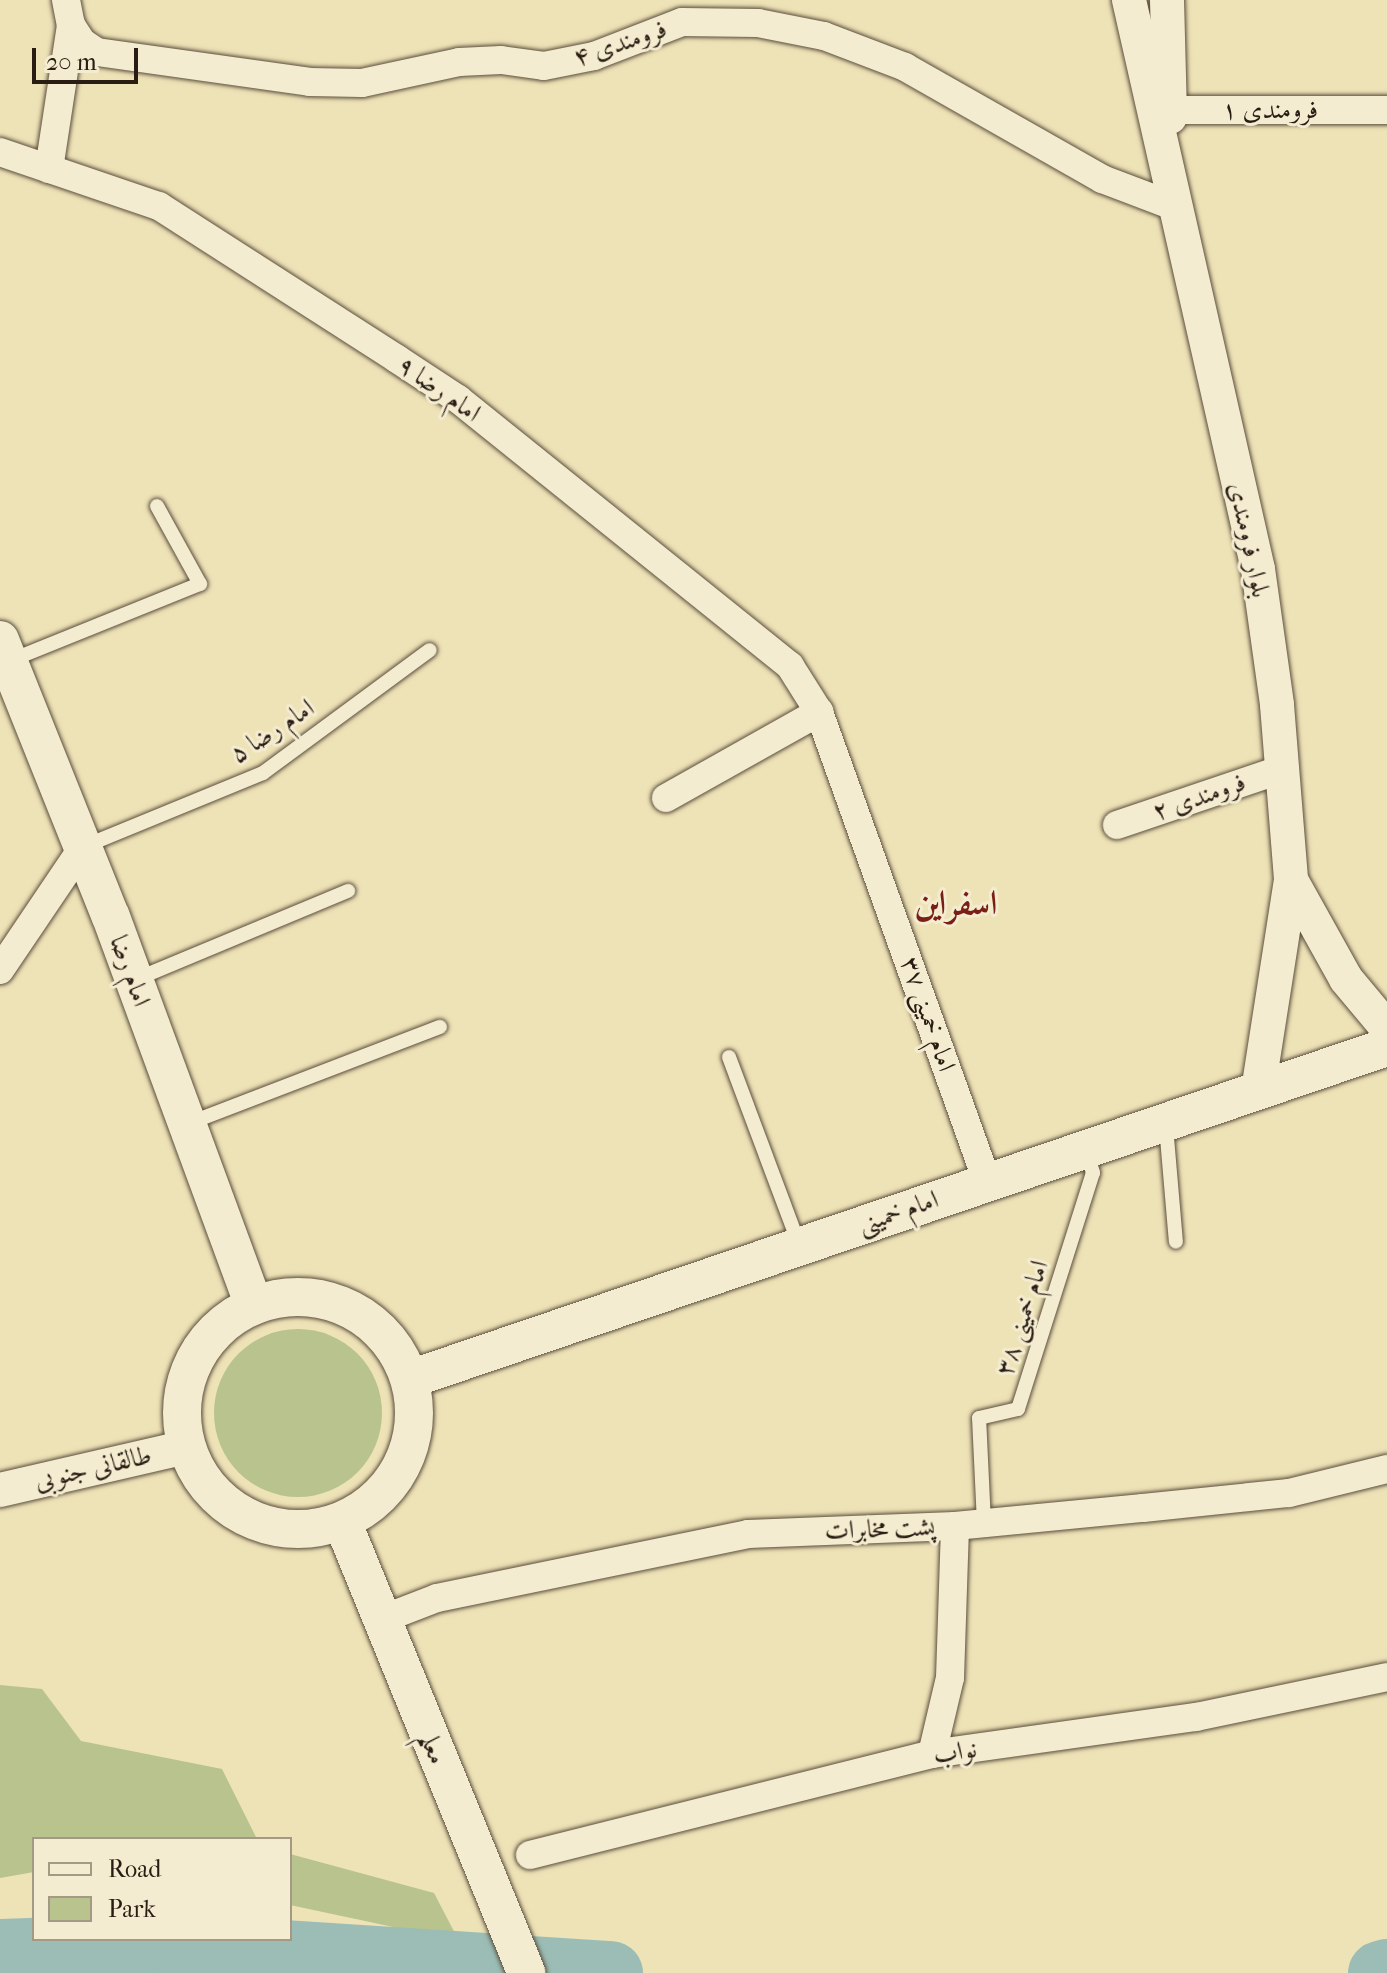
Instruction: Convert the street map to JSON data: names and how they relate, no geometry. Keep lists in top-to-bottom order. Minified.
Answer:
{"streets":{"main road":["امام رضا","امام خمینی","معلم"],"street":["فرومندی ۴","فرومندی ۱","امام رضا ۹","بلوار فرومندی","فرومندی ۲","امام خمینی ۳۷","طالقانی جنوبی","پشت مخابرات","نواب"],"lane":["امام رضا ۵","امام خمینی ۳۸"]},"crossings":[["فرومندی ۴","بلوار فرومندی"],["فرومندی ۱","بلوار فرومندی"],["امام رضا ۹","امام خمینی ۳۷"],["بلوار فرومندی","فرومندی ۲"],["امام رضا ۵","امام رضا"],["امام رضا","امام خمینی"],["امام رضا","طالقانی جنوبی"],["امام رضا","معلم"],["امام خمینی ۳۷","امام خمینی"],["امام خمینی","امام خمینی ۳۸"],["امام خمینی","طالقانی جنوبی"],["امام خمینی","معلم"],["امام خمینی ۳۸","پشت مخابرات"],["طالقانی جنوبی","معلم"],["پشت مخابرات","معلم"]],"districts":["اسفراین"],"legend":["Road","Park"],"scale_bar":"20 m"}
